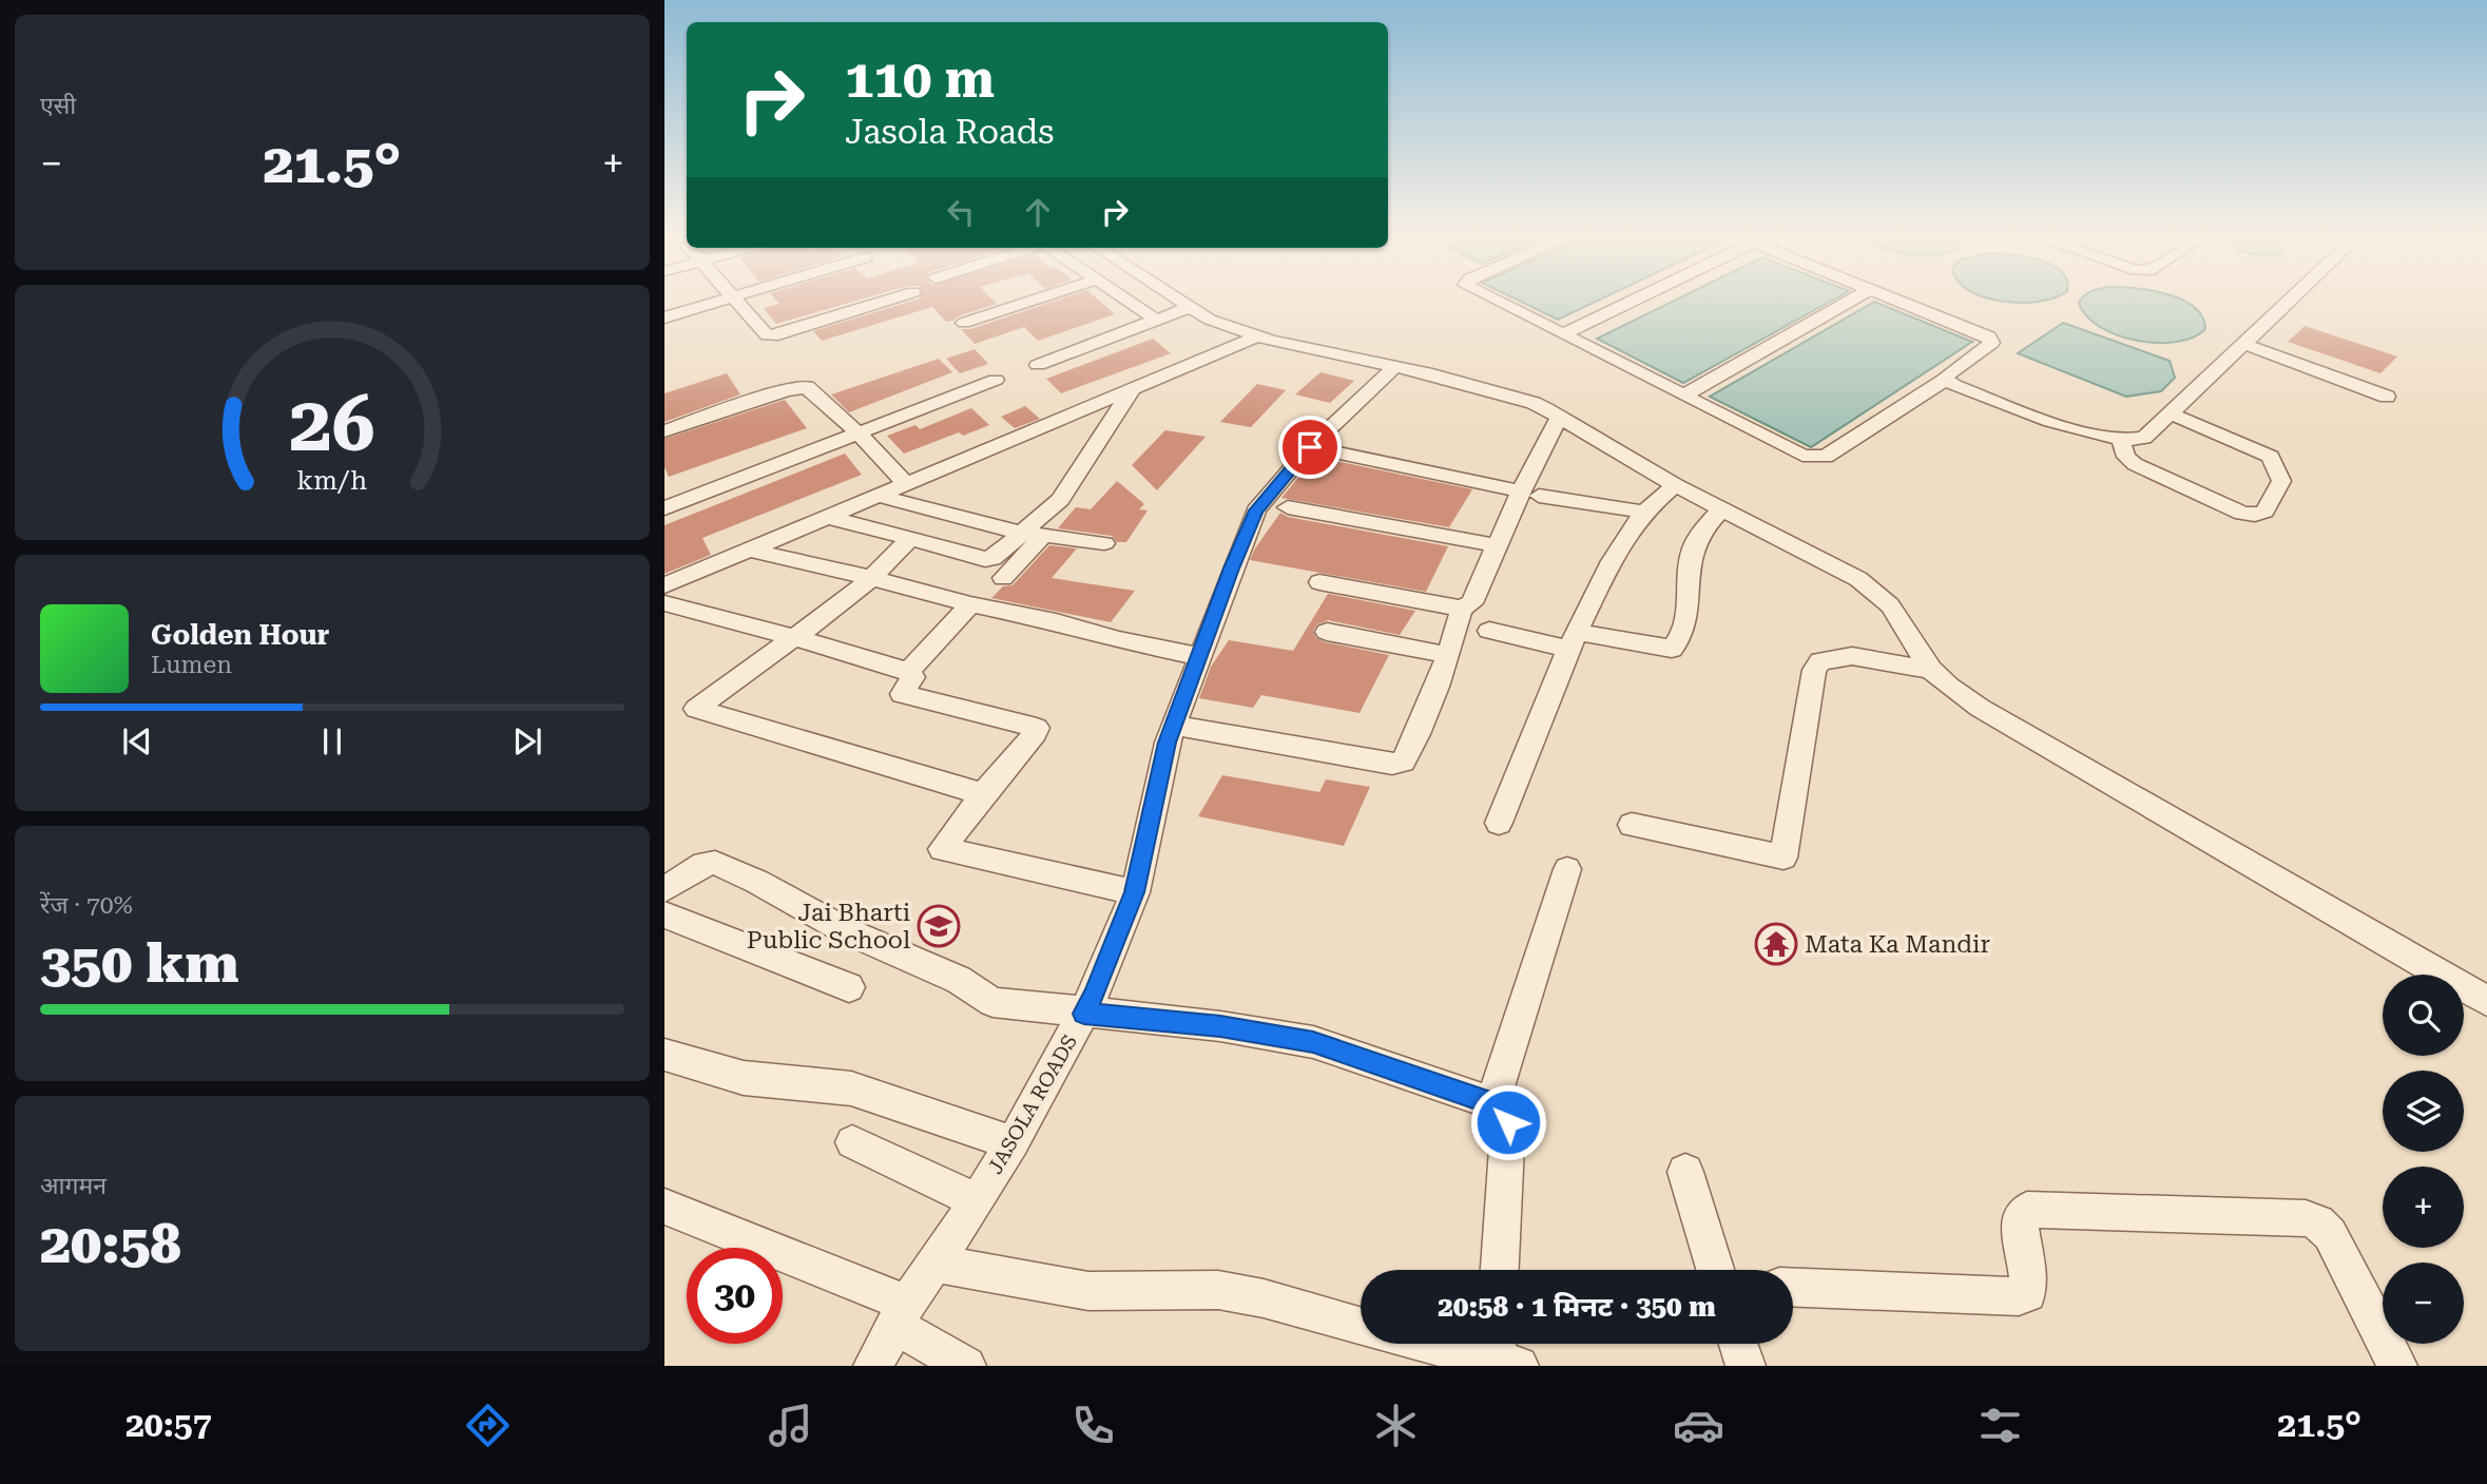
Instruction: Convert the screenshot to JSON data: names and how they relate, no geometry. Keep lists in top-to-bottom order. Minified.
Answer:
{"streets":{"street":["JASOLA ROADS"]},"places":{"school or university":["Jai Bharti Public School"],"temple":["Mata Ka Mandir"]},"page":{"tile":["एसी",["रेंज · 70%","350 km"],["आगमन","20:58"]],"turn":["110 m","Jasola Roads"],"heat":["−","21.5°","+"],"song":["Golden Hour","Lumen"],"map_buttons":["+","−"],"limit":"30","trip":"20:58 · 1 मिनट · 350 m","tabs":["20:57","21.5°"],"gauge":["26","km/h"]}}
